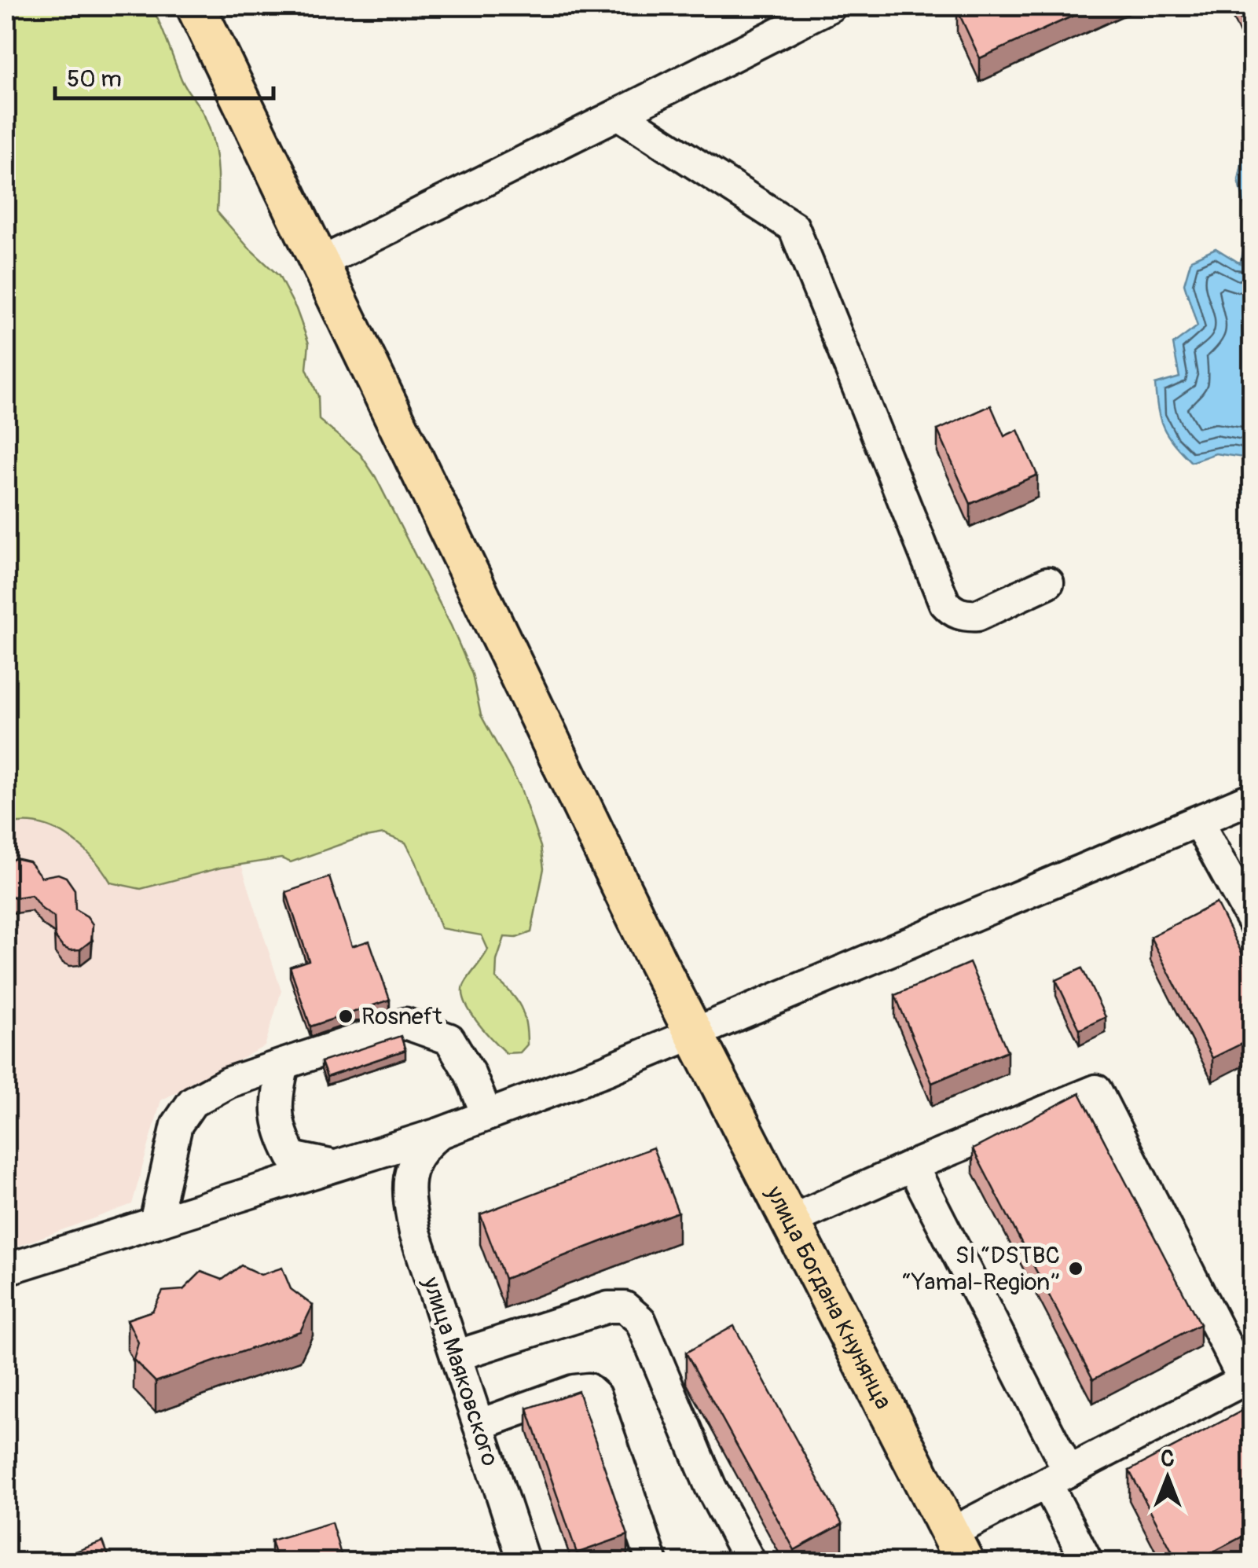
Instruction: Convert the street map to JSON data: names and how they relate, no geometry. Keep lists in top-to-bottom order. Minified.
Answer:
{"streets":{"main road":["улица Богдана Кнунянца"],"street":["улица Маяковского"]},"places":["Rosneft","SI “DSTBC “Yamal-Region”"],"scale_bar":"50 m","north":"top"}
